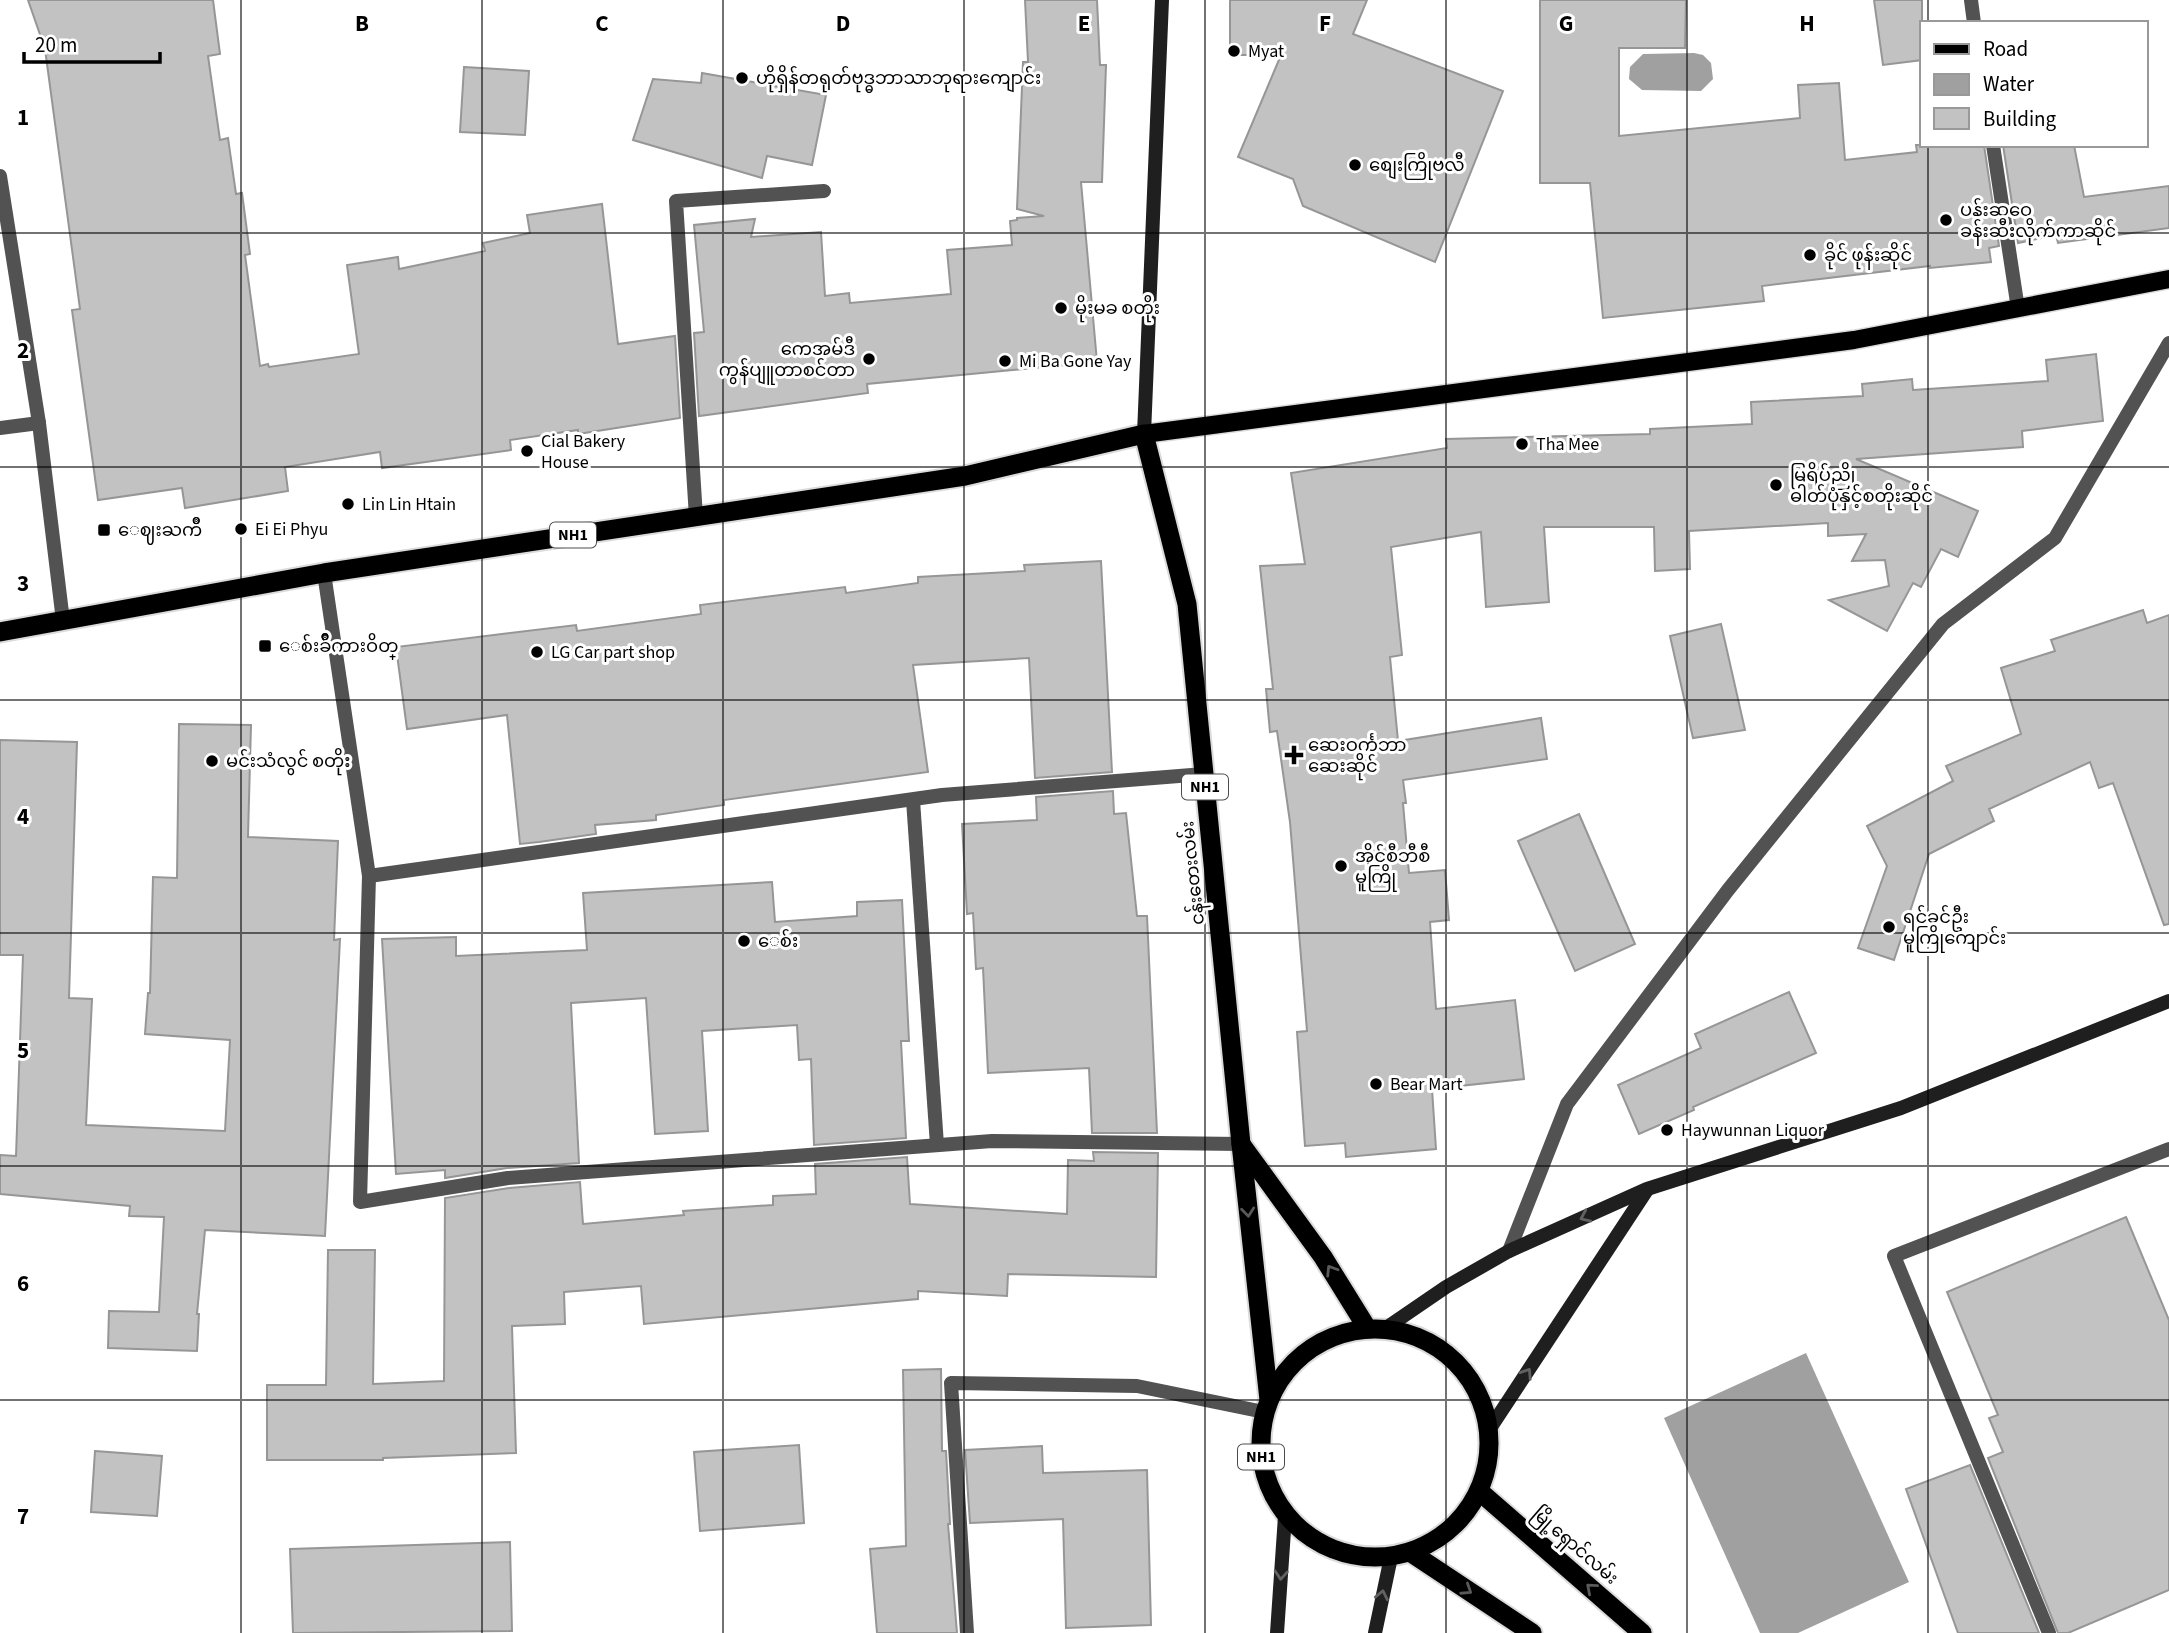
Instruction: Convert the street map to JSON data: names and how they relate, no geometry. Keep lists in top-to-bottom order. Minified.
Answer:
{"streets":{"highway":["NH1","ငန်းတေးလမ်း","မြို့ရှောင်လမ်း"]},"crossings":[["NH1","ငန်းတေးလမ်း"],["NH1","မြို့ရှောင်လမ်း"],["ငန်းတေးလမ်း","မြို့ရှောင်လမ်း"]],"places":{"other":["Myat","ဟိုရှိန်တရုတ်ဗုဒ္ဓဘာသာဘုရားကျောင်း","စျေးကြိုဗလီ","ပန်းဆုဝေ ခန်းဆီးလိုက်ကာဆိုင်","ခိုင် ဖုန်းဆိုင်","မိုးမခ စတိုး","ကေအမ်ဒီ ကွန်ပျူတာစင်တာ","Mi Ba Gone Yay","Tha Mee","Cial Bakery House","မြရိပ်ညို ဓါတ်ပုံနှင့်စတိုးဆိုင်","Lin Lin Htain","Ei Ei Phyu","LG Car part shop","မင်းသံလွင် စတိုး","အိုင်စီဘီစီ မူကြို","ရင်ခွင်ဦး မူကြိုကျောင်း","ေစ်း","Bear Mart","Haywunnan Liquor"],"transit":["ေဈးႀကိဳ","ေစ်းခ်ဳိကားဝိတ္"],"health":["ဆေးဝင်္ကဘာ ဆေးဆိုင်"]},"legend":["Road","Water","Building"],"scale_bar":"20 m","grid":{"columns":["B","C","D","E","F","G","H"],"rows":["1","2","3","4","5","6","7"]}}
